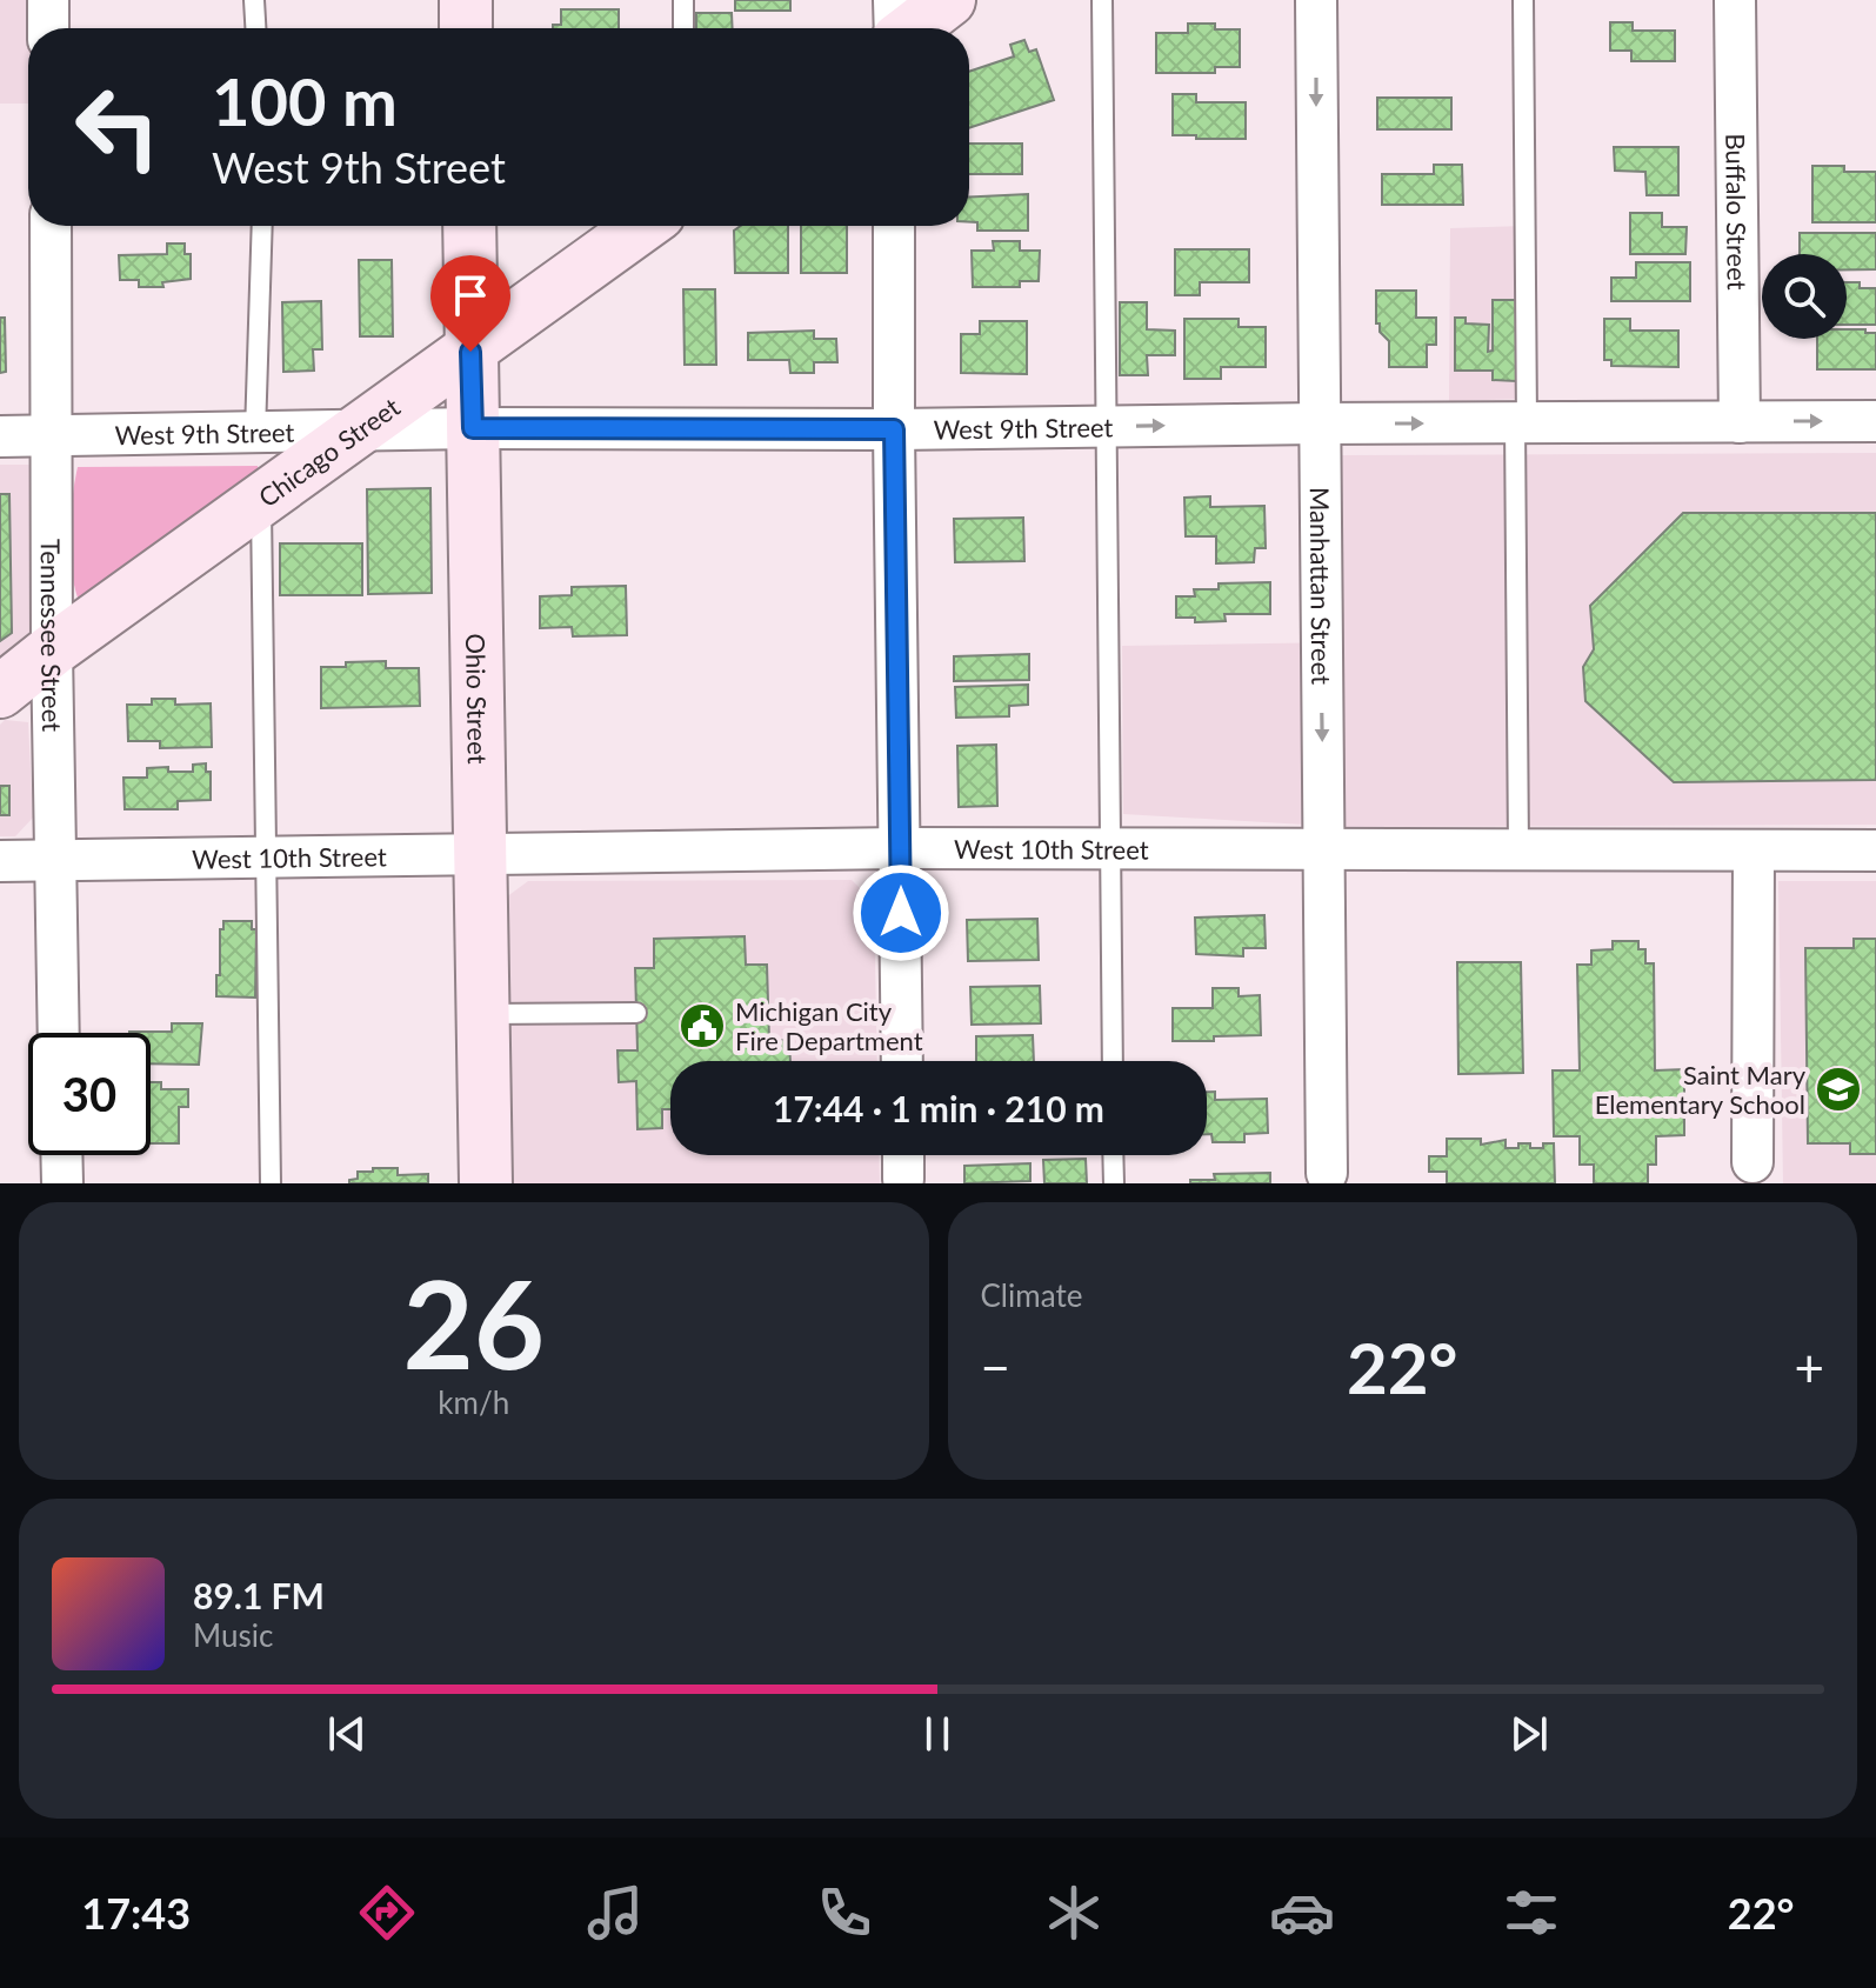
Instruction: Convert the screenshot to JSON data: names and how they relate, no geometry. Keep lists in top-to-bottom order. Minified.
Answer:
{"streets":{"street":["Buffalo Street","West 9th Street","Chicago Street","Manhattan Street","Tennessee Street","Ohio Street","West 10th Street"]},"crossings":[["Buffalo Street","West 9th Street"],["West 9th Street","Chicago Street"],["West 9th Street","Manhattan Street"],["West 9th Street","Tennessee Street"],["West 9th Street","Ohio Street"],["Chicago Street","Tennessee Street"],["Chicago Street","Ohio Street"],["Manhattan Street","West 10th Street"],["Tennessee Street","West 10th Street"],["Ohio Street","West 10th Street"]],"one_way":["Manhattan Street"],"places":{"public building":["Michigan City Fire Department"],"school or university":["Saint Mary Elementary School"]},"page":{"turn":["100 m","West 9th Street"],"limit":"30","trip":"17:44 · 1 min · 210 m","tile":[["26","km/h"],"Climate"],"heat":["−","22°","+"],"song":["89.1 FM","Music"],"tabs":["17:43","22°"]}}
